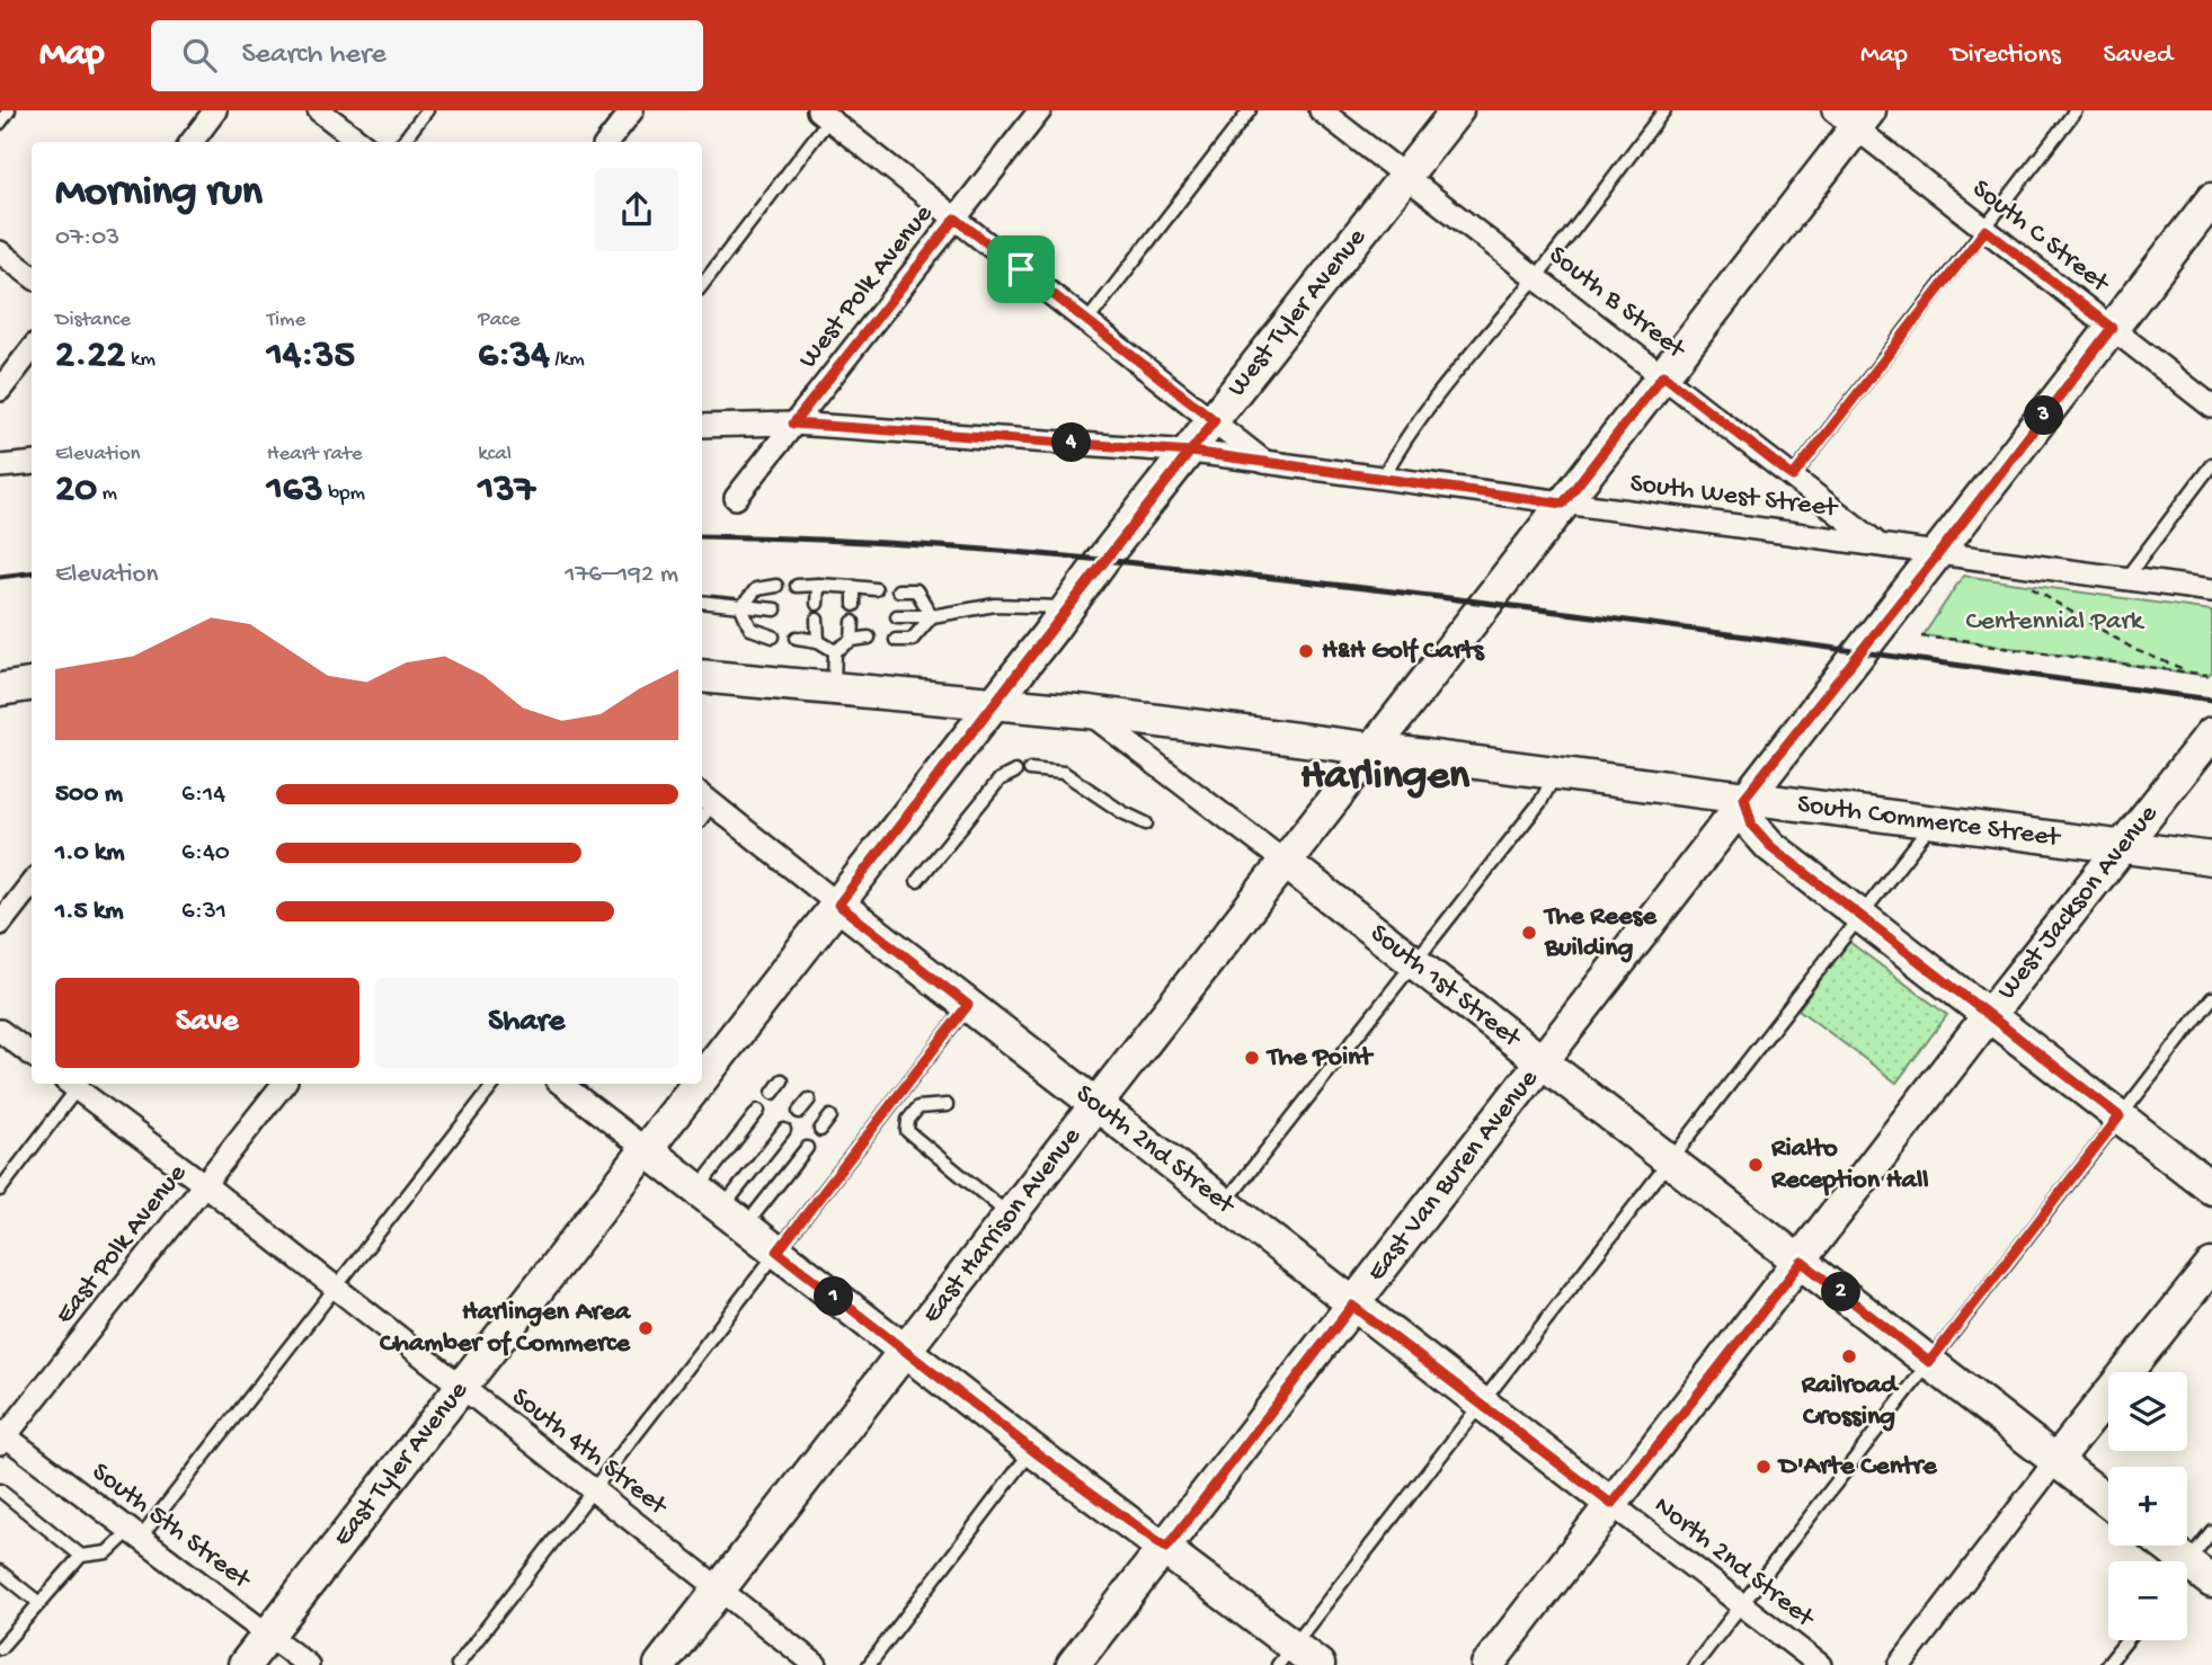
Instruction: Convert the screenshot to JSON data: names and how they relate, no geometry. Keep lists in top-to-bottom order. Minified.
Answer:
{"streets":{"street":["South C Street","West Polk Avenue","South B Street","West Tyler Avenue","South West Street","South Commerce Street","West Jackson Avenue","South 1st Street","South 2nd Street","East Van Buren Avenue","East Harrison Avenue","East Polk Avenue","South 4th Street","East Tyler Avenue","South 5th Street","North 2nd Street"]},"crossings":[["South C Street","East Van Buren Avenue"],["South C Street","East Harrison Avenue"],["South B Street","West Tyler Avenue"],["South B Street","South West Street"],["South B Street","East Harrison Avenue"],["West Tyler Avenue","South West Street"],["West Tyler Avenue","South Commerce Street"],["West Tyler Avenue","East Tyler Avenue"],["South West Street","East Van Buren Avenue"],["South West Street","East Harrison Avenue"],["South Commerce Street","West Jackson Avenue"],["South Commerce Street","South 1st Street"],["South Commerce Street","East Van Buren Avenue"],["South Commerce Street","East Harrison Avenue"],["South Commerce Street","East Tyler Avenue"],["West Jackson Avenue","South 1st Street"],["West Jackson Avenue","South 2nd Street"],["West Jackson Avenue","North 2nd Street"],["South 1st Street","East Van Buren Avenue"],["South 1st Street","East Harrison Avenue"],["South 2nd Street","East Van Buren Avenue"],["South 2nd Street","East Harrison Avenue"],["South 2nd Street","East Tyler Avenue"],["South 2nd Street","North 2nd Street"],["East Harrison Avenue","South 4th Street"],["East Polk Avenue","South 4th Street"],["East Polk Avenue","South 5th Street"],["South 4th Street","East Tyler Avenue"],["East Tyler Avenue","South 5th Street"]],"districts":["Harlingen"],"parks":["Centennial Park"],"places":["H&H Golf Carts","The Reese Building","The Point","Rialto Reception Hall","Harlingen Area Chamber of Commerce","Railroad Crossing","D'Arte Centre"],"page":{"header":"Map","search":"Search here","nav":["Map","Directions","Saved"],"heading":["Morning run","07:03"],"stats":[["Distance","2.22 km"],["Time","14:35"],["Pace","6:34 /km"],["Elevation","20 m"],["Heart rate","163 bpm"],["kcal","137"]],"pins":["3","4","2","1"],"chart":["Elevation","176–192 m"],"list":[{"name":"500 m","note":"6:14"},{"name":"1.0 km","note":"6:40"},{"name":"1.5 km","note":"6:31"}],"buttons":["Save","Share"],"map_buttons":["+","−"]}}
